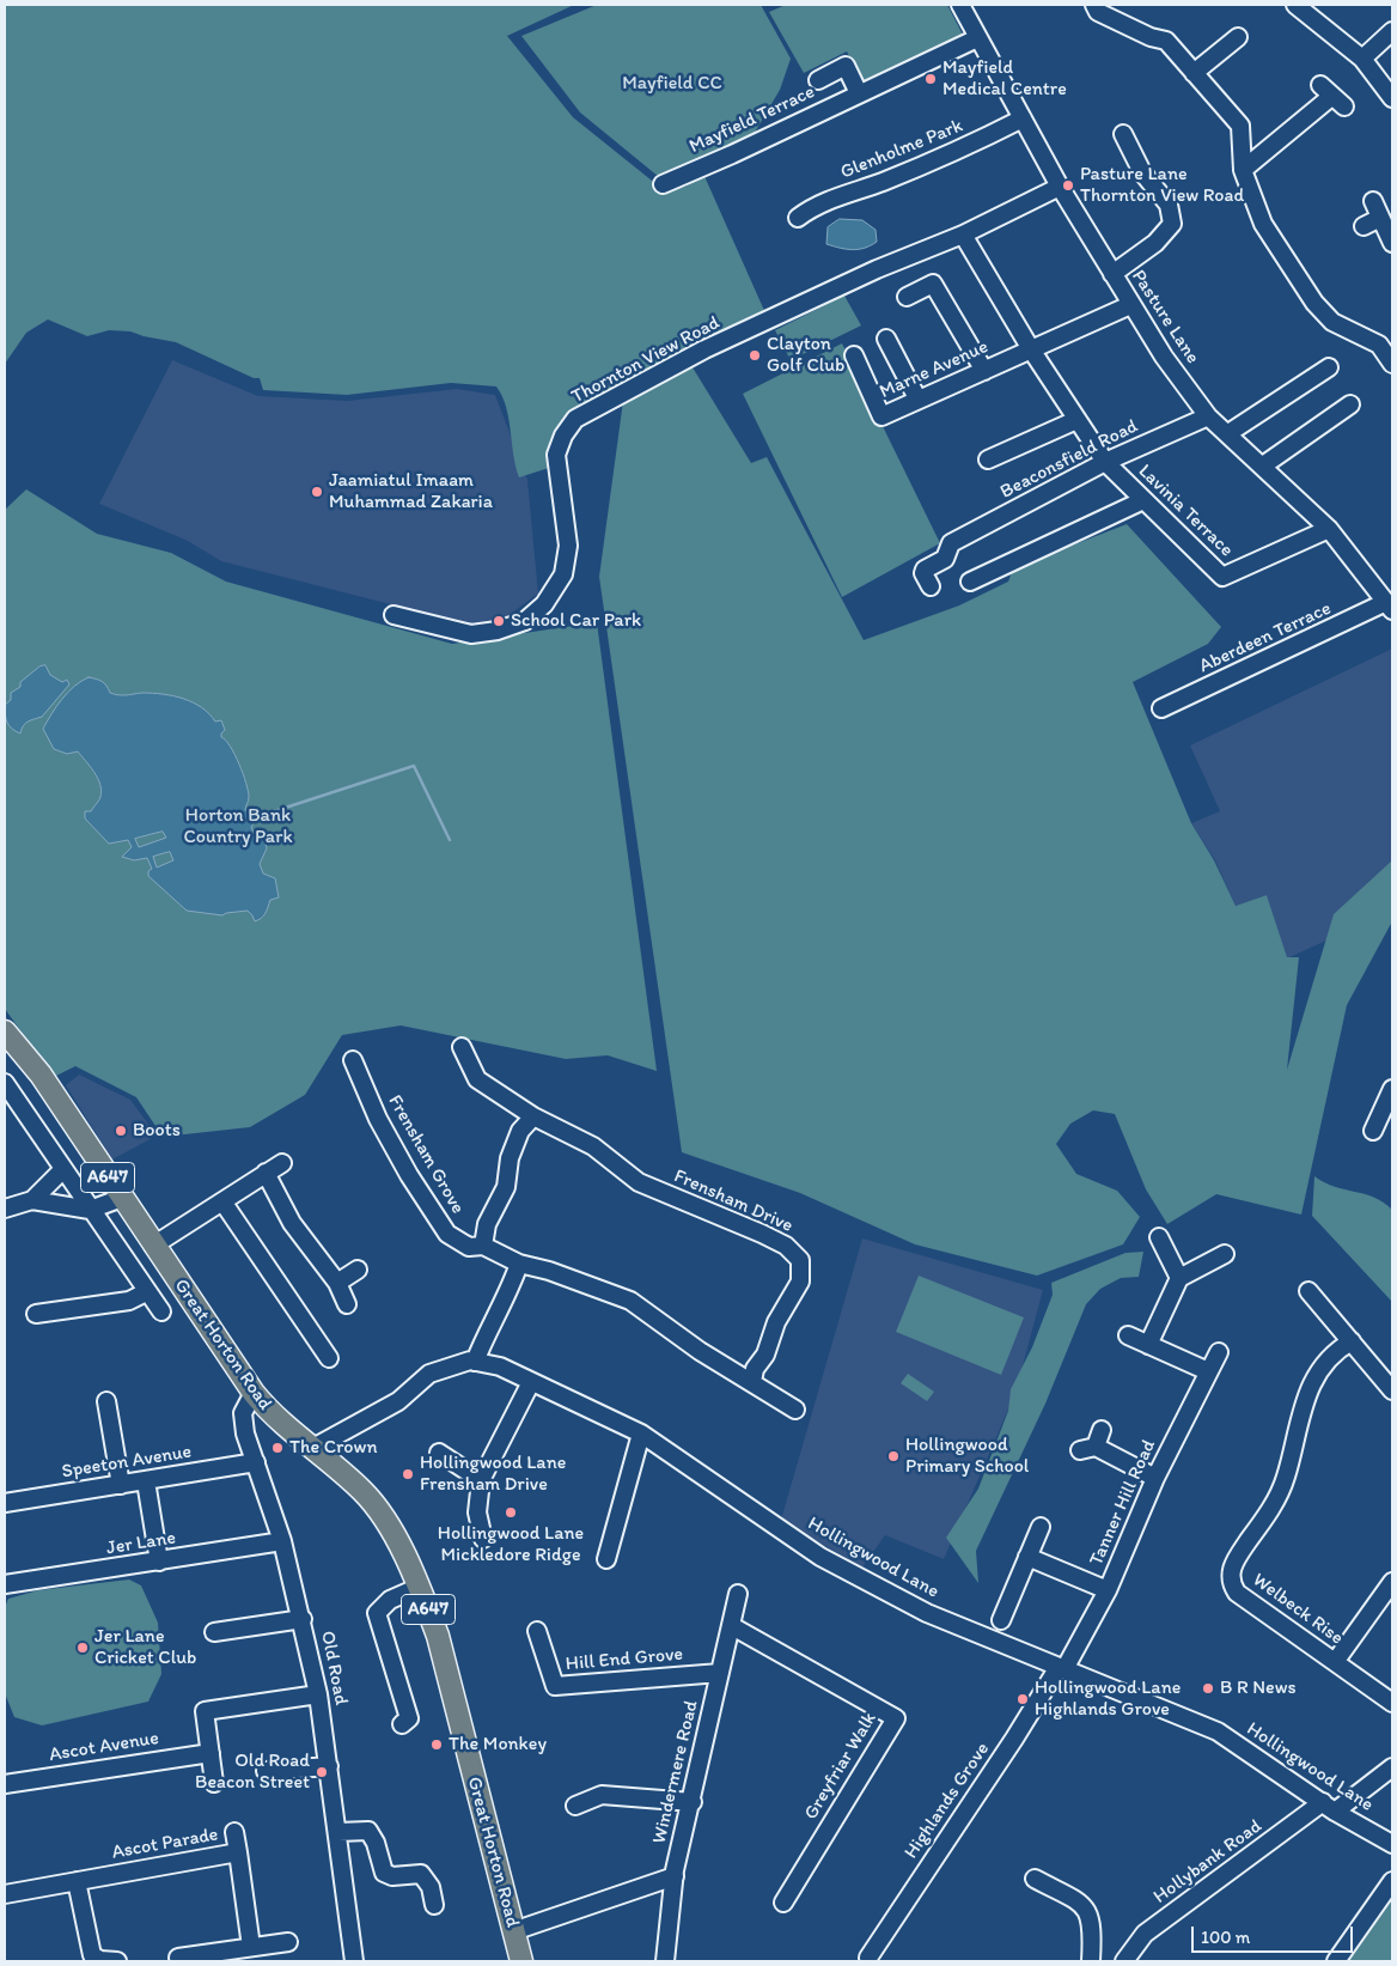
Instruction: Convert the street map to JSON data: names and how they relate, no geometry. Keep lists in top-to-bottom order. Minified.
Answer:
{"streets":{"main road":["A647","Great Horton Road"],"street":["Mayfield Terrace","Glenholme Park","Pasture Lane","Thornton View Road","Marne Avenue","Beaconsfield Road","Lavinia Terrace","Aberdeen Terrace","Frensham Grove","Frensham Drive","Speeton Avenue","Tanner Hill Road","Jer Lane","Hollingwood Lane","Welbeck Rise","Hill End Grove","Old Road","Ascot Avenue","Greyfriar Walk","Windermere Road","Highlands Grove","Ascot Parade","Hollybank Road"]},"crossings":[["Mayfield Terrace","Pasture Lane"],["Glenholme Park","Pasture Lane"],["Pasture Lane","Thornton View Road"],["Pasture Lane","Marne Avenue"],["Pasture Lane","Beaconsfield Road"],["Pasture Lane","Lavinia Terrace"],["Pasture Lane","Aberdeen Terrace"],["Thornton View Road","Lavinia Terrace"],["Marne Avenue","Lavinia Terrace"],["Beaconsfield Road","Lavinia Terrace"],["Frensham Grove","Frensham Drive"],["Great Horton Road","Hollingwood Lane"],["Great Horton Road","Old Road"],["Speeton Avenue","Old Road"],["Tanner Hill Road","Hollingwood Lane"],["Tanner Hill Road","Highlands Grove"],["Jer Lane","Old Road"],["Hollingwood Lane","Highlands Grove"],["Hollingwood Lane","Hollybank Road"],["Hill End Grove","Windermere Road"],["Greyfriar Walk","Windermere Road"]],"parks":["Mayfield CC","Horton Bank Country Park"],"places":["Mayfield Medical Centre","Pasture Lane Thornton View Road","Clayton Golf Club","Jaamiatul Imaam Muhammad Zakaria","School Car Park","Boots","The Crown","Hollingwood Primary School","Hollingwood Lane Frensham Drive","Hollingwood Lane Mickledore Ridge","Jer Lane Cricket Club","B R News","Hollingwood Lane Highlands Grove","The Monkey","Old Road Beacon Street"],"scale_bar":"100 m"}
